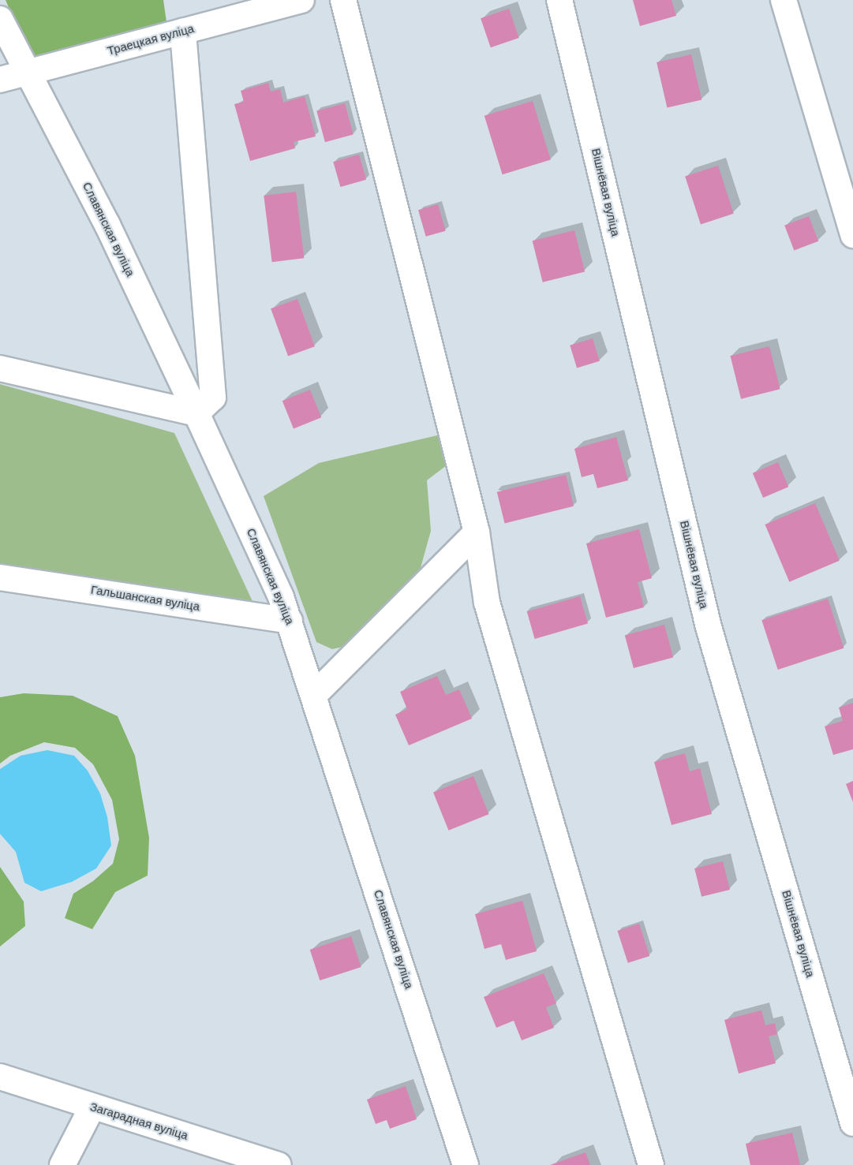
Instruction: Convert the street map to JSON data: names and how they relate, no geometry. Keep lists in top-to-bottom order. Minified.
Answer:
{"streets":{"street":["Траецкая вуліца","Вішнёвая вуліца","Славянская вуліца","Гальшанская вуліца","Загарадная вуліца"]},"crossings":[["Траецкая вуліца","Славянская вуліца"],["Славянская вуліца","Гальшанская вуліца"]]}
